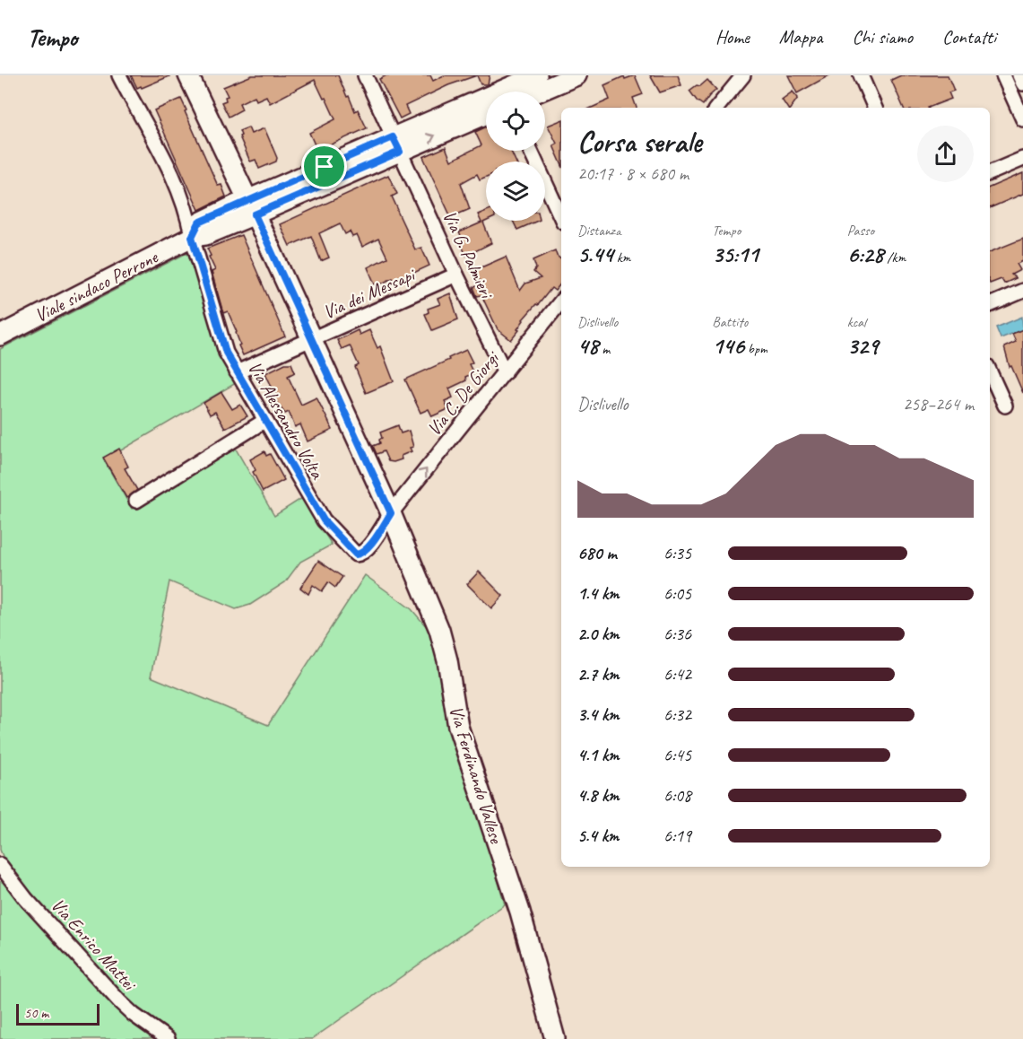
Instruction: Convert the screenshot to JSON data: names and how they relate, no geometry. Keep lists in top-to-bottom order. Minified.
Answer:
{"streets":{"street":["Via G. Palmieri","Viale sindaco Perrone","Via dei Messapi","Via C. De Giorgi","Via Alessandro Volta","Via Ferdinando Vallese","Via Enrico Mattei"]},"crossings":[["Via G. Palmieri","Viale sindaco Perrone"],["Via G. Palmieri","Via dei Messapi"],["Via G. Palmieri","Via C. De Giorgi"],["Viale sindaco Perrone","Via Alessandro Volta"],["Viale sindaco Perrone","Via Ferdinando Vallese"],["Via dei Messapi","Via Alessandro Volta"],["Via dei Messapi","Via Ferdinando Vallese"],["Via C. De Giorgi","Via Alessandro Volta"],["Via C. De Giorgi","Via Ferdinando Vallese"],["Via Alessandro Volta","Via Ferdinando Vallese"]],"one_way":["Via C. De Giorgi"],"scale_bar":"50 m","page":{"header":"Tempo","nav":["Home","Mappa","Chi siamo","Contatti"],"heading":["Corsa serale","20:17 · 8 × 680 m"],"stats":[["Distanza","5.44 km"],["Tempo","35:11"],["Passo","6:28 /km"],["Dislivello","48 m"],["Battito","146 bpm"],["kcal","329"]],"chart":["Dislivello","258–264 m"],"list":[{"name":"680 m","note":"6:35"},{"name":"1.4 km","note":"6:05"},{"name":"2.0 km","note":"6:36"},{"name":"2.7 km","note":"6:42"},{"name":"3.4 km","note":"6:32"},{"name":"4.1 km","note":"6:45"},{"name":"4.8 km","note":"6:08"},{"name":"5.4 km","note":"6:19"}],"scale":"50 m"}}
